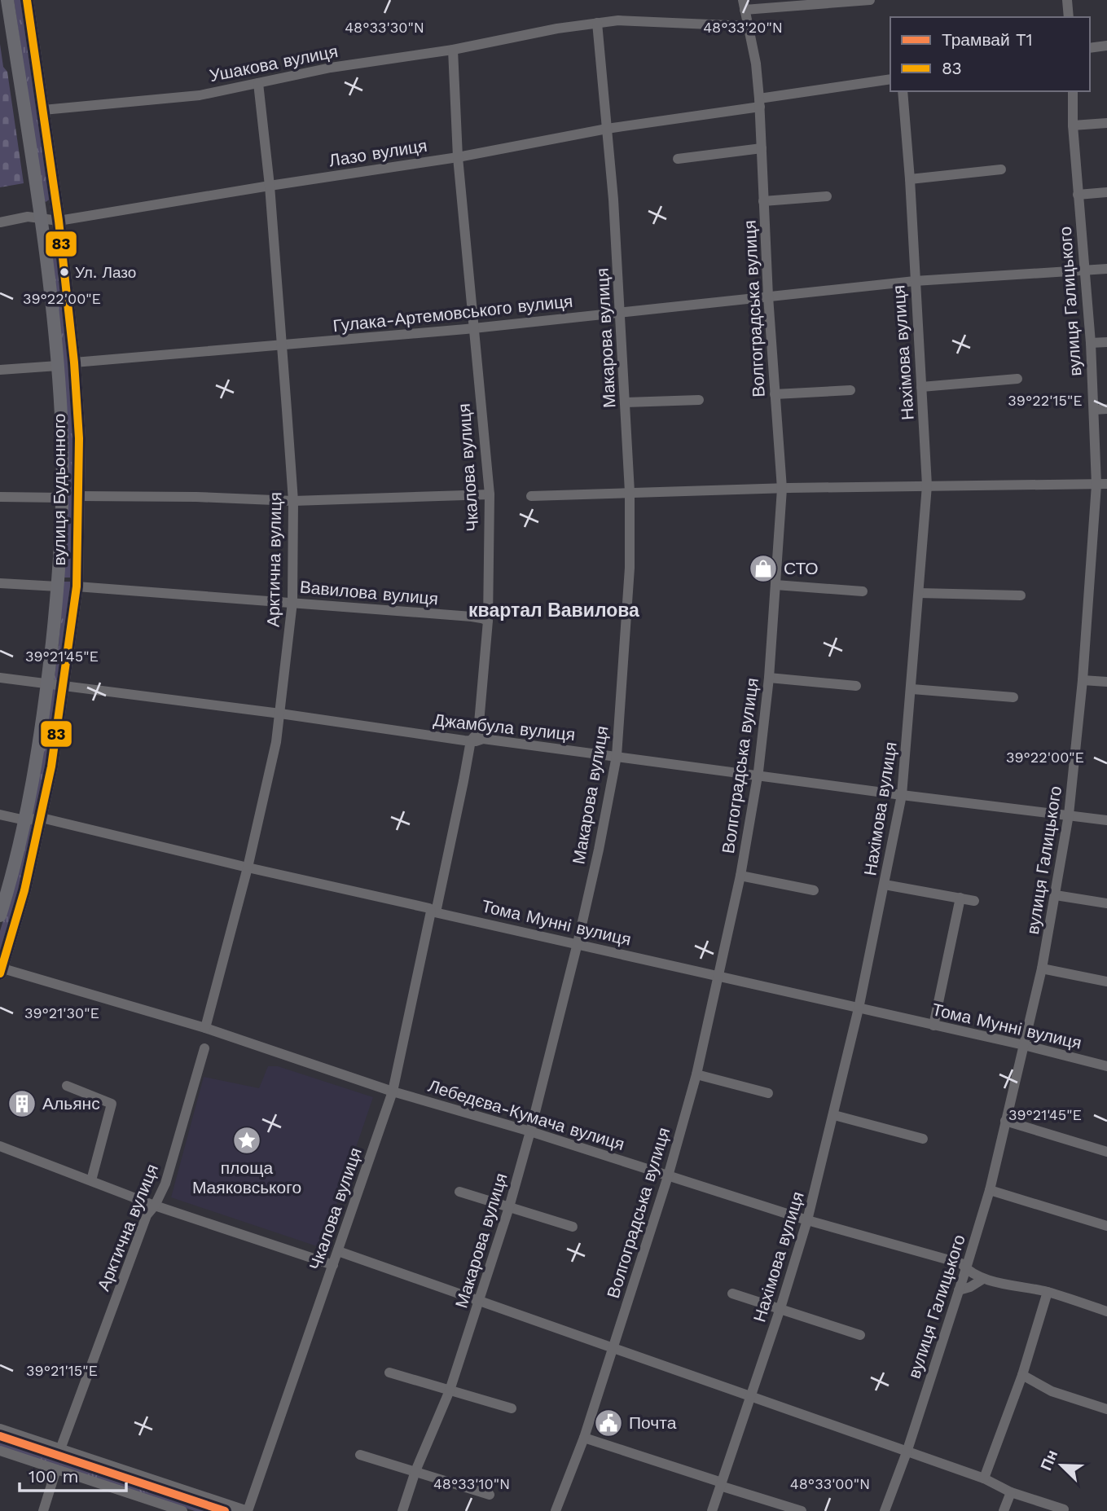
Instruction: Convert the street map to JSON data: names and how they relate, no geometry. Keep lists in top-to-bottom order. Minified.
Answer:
{"streets":{"main road":["вулиця Будьонного"],"street":["Ушакова вулиця","Лазо вулиця","вулиця Галицького","Волгоградська вулиця","Гулака-Артемовського вулиця","Макарова вулиця","Нахімова вулиця","Чкалова вулиця","Арктична вулиця","Вавилова вулиця","Джамбула вулиця","Тома Мунні вулиця","Лебедєва-Кумача вулиця"]},"crossings":[["Ушакова вулиця","Волгоградська вулиця"],["Ушакова вулиця","Макарова вулиця"],["Ушакова вулиця","Чкалова вулиця"],["Ушакова вулиця","вулиця Будьонного"],["Ушакова вулиця","Арктична вулиця"],["Лазо вулиця","Волгоградська вулиця"],["Лазо вулиця","Макарова вулиця"],["Лазо вулиця","Чкалова вулиця"],["Лазо вулиця","вулиця Будьонного"],["Лазо вулиця","Арктична вулиця"],["вулиця Галицького","Гулака-Артемовського вулиця"],["вулиця Галицького","Джамбула вулиця"],["вулиця Галицького","Тома Мунні вулиця"],["вулиця Галицького","Лебедєва-Кумача вулиця"],["Волгоградська вулиця","Гулака-Артемовського вулиця"],["Волгоградська вулиця","Джамбула вулиця"],["Волгоградська вулиця","Тома Мунні вулиця"],["Волгоградська вулиця","Лебедєва-Кумача вулиця"],["Гулака-Артемовського вулиця","Макарова вулиця"],["Гулака-Артемовського вулиця","Нахімова вулиця"],["Гулака-Артемовського вулиця","Чкалова вулиця"],["Гулака-Артемовського вулиця","вулиця Будьонного"],["Гулака-Артемовського вулиця","Арктична вулиця"],["Макарова вулиця","Джамбула вулиця"],["Макарова вулиця","Тома Мунні вулиця"],["Макарова вулиця","Лебедєва-Кумача вулиця"],["Нахімова вулиця","Джамбула вулиця"],["Нахімова вулиця","Тома Мунні вулиця"],["Нахімова вулиця","Лебедєва-Кумача вулиця"],["Чкалова вулиця","Вавилова вулиця"],["Чкалова вулиця","Джамбула вулиця"],["Чкалова вулиця","Тома Мунні вулиця"],["Чкалова вулиця","Лебедєва-Кумача вулиця"],["вулиця Будьонного","Вавилова вулиця"],["вулиця Будьонного","Джамбула вулиця"],["вулиця Будьонного","Тома Мунні вулиця"],["вулиця Будьонного","Лебедєва-Кумача вулиця"],["Арктична вулиця","Вавилова вулиця"],["Арктична вулиця","Джамбула вулиця"],["Арктична вулиця","Тома Мунні вулиця"],["Арктична вулиця","Лебедєва-Кумача вулиця"]],"districts":["квартал Вавилова"],"places":{"other":["Ул. Лазо"],"shop":["СТО"],"building":["Альянс"],"place":["площа Маяковського"],"public building":["Почта"]},"lines":["transit line 83","tram line T1"],"legend":["Трамвай T1","83"],"scale_bar":"100 m","north":"top left","coordinates":["48°33'30\"N","48°33'20\"N","39°22'00\"E","39°22'15\"E","39°21'45\"E","39°21'30\"E","39°21'15\"E","48°33'10\"N","48°33'00\"N"]}
